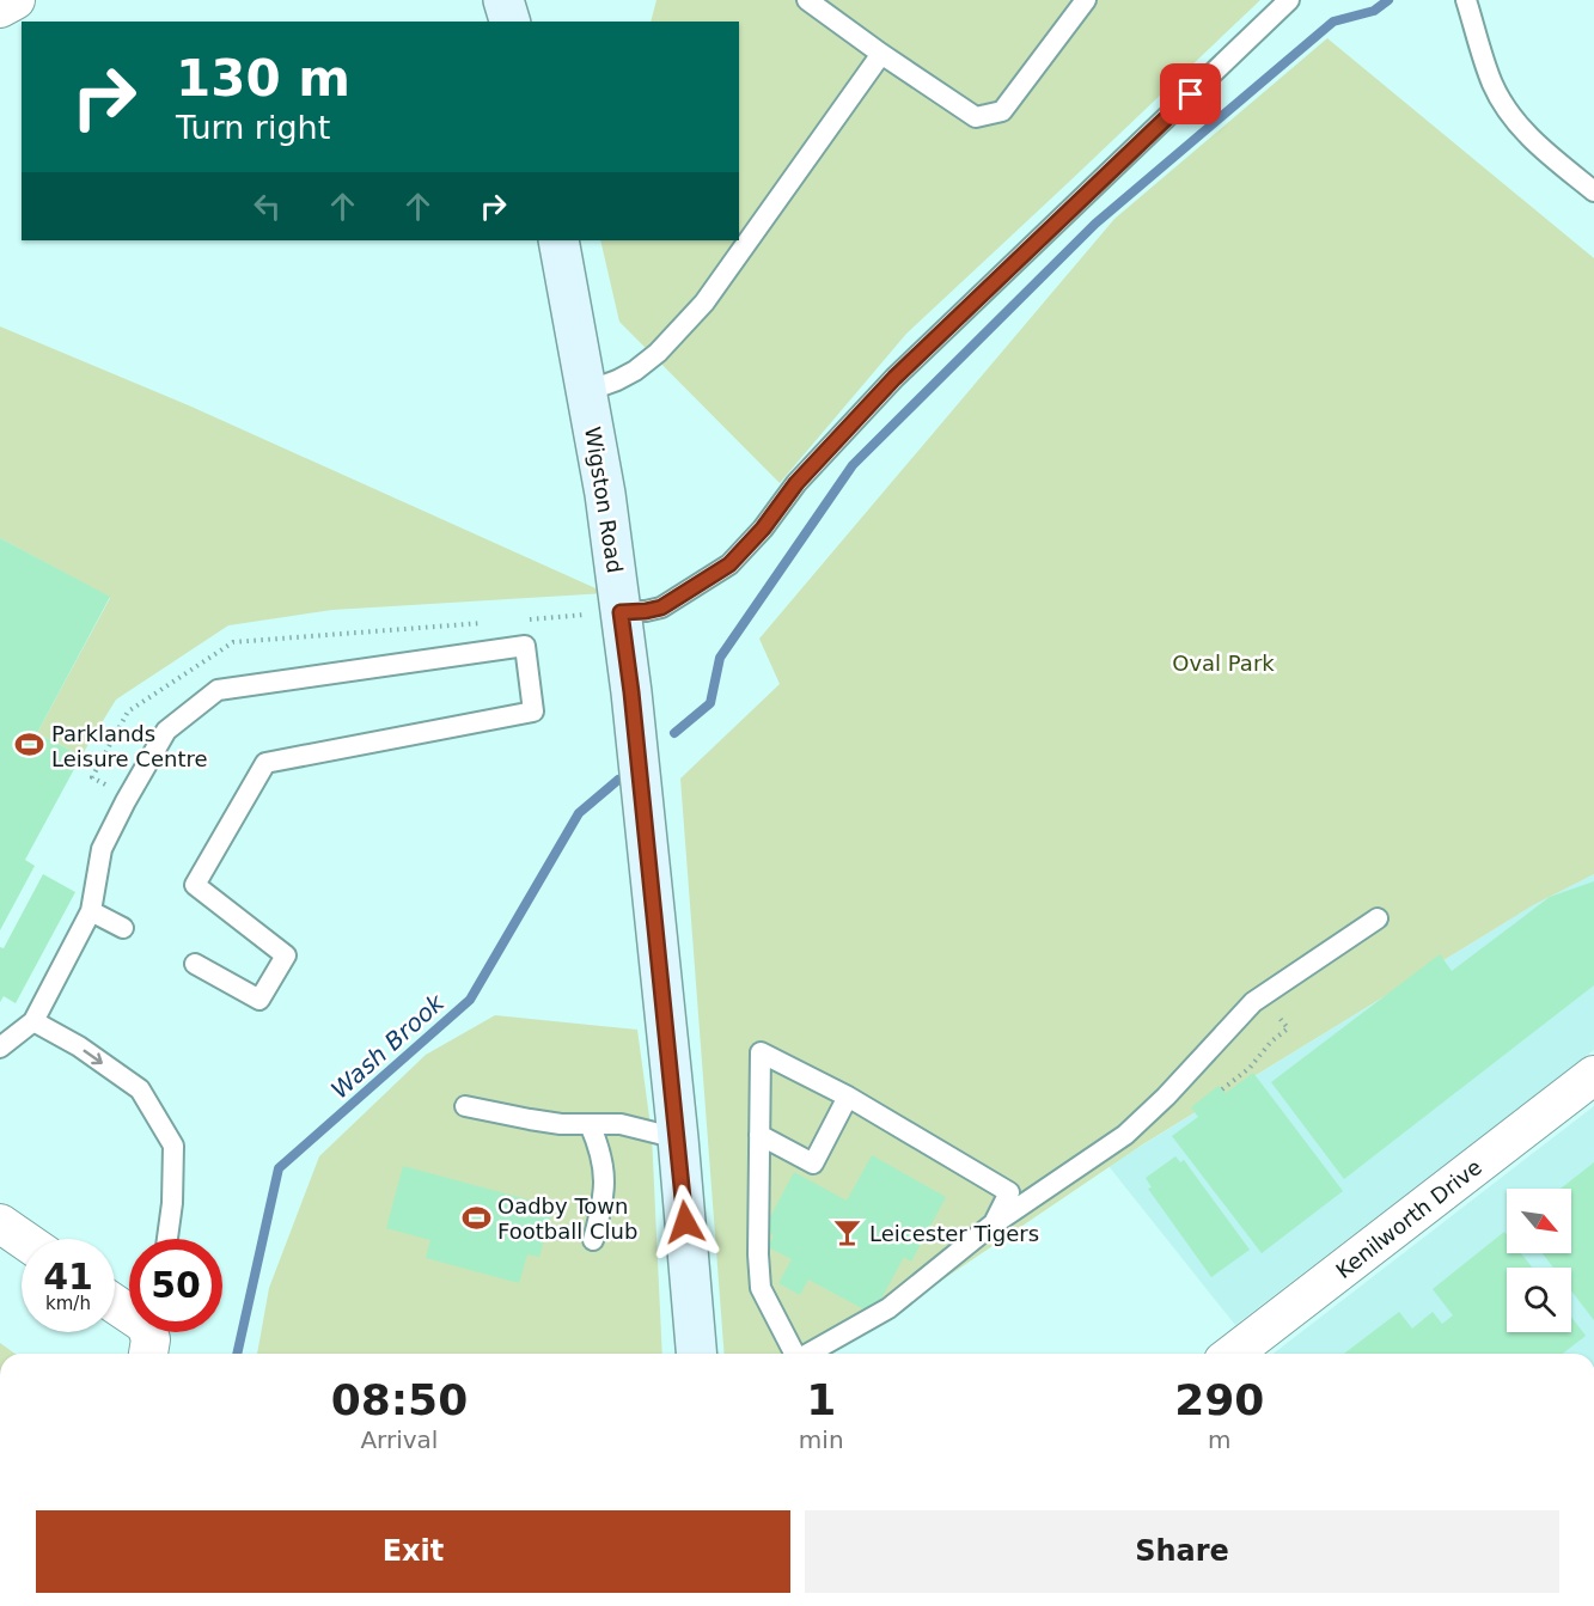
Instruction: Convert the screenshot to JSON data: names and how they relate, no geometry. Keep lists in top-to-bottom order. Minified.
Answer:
{"streets":{"main road":["Wigston Road"],"street":["Kenilworth Drive"]},"water":["Wash Brook"],"parks":["Oval Park"],"places":{"sports":["Parklands Leisure Centre","Oadby Town Football Club"],"bar":["Leicester Tigers"]},"north":"bottom right","page":{"turn":["130 m","Turn right"],"speed":"41 km/h","limit":"50","eta":["08:50","Arrival","1","min","290","m"],"buttons":["Exit","Share"]}}
